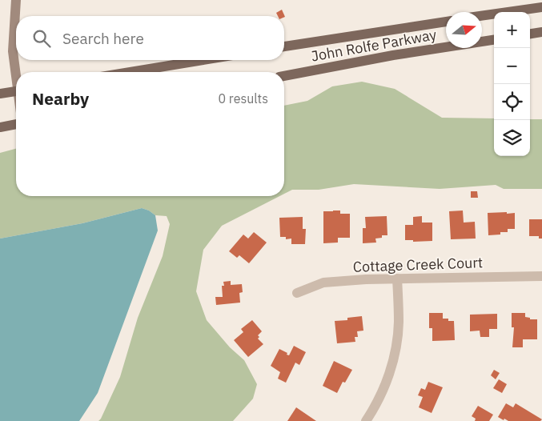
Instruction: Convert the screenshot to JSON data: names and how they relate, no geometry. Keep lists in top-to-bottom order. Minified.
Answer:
{"streets":{"main road":["John Rolfe Parkway"],"street":["Cottage Creek Court"]},"north":"right","page":{"map_buttons":["+","−"],"search":"Search here","heading":["Nearby","0 results"]}}
